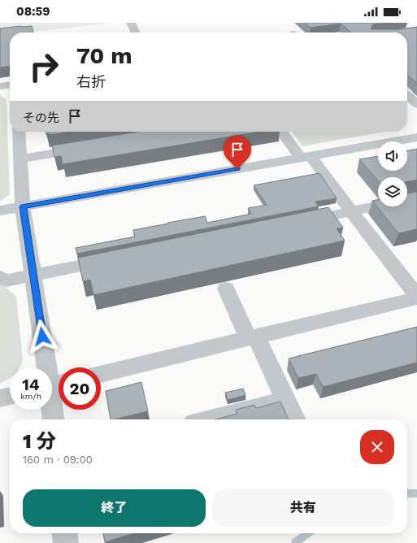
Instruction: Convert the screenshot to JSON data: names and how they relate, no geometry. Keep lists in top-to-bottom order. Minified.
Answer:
{"page":{"status":"08:59","turn":["70 m","右折"],"then":"その先","speed":"14 km/h","limit":"20","heading":["1 分","160 m · 09:00"],"buttons":["終了","共有"]}}
